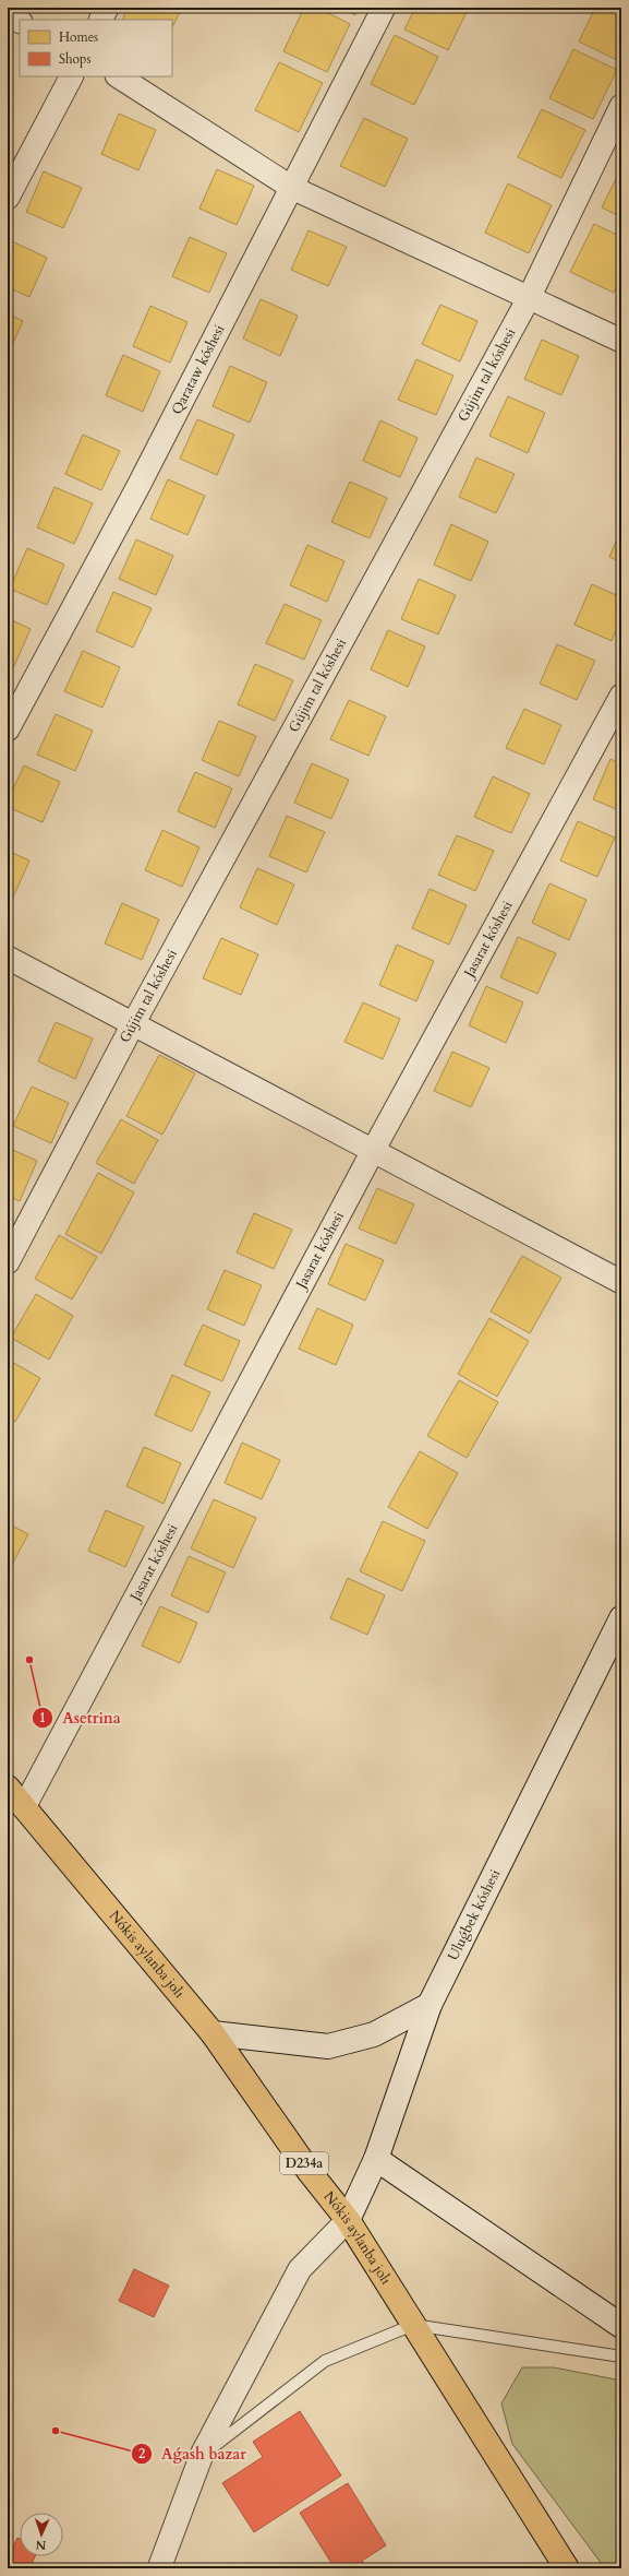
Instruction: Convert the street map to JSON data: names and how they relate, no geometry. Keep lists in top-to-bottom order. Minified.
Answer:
{"streets":{"main road":["Nókis aylanba jolı","D234a"],"street":["Qarataw kóshesi","Gújim tal kóshesi","Jasarat kóshesi","Uluǵbek kóshesi"]},"crossings":[["Jasarat kóshesi","Nókis aylanba jolı"],["Uluǵbek kóshesi","Nókis aylanba jolı"]],"places":["Asetrina","Aǵash bazar"],"legend":["Homes","Shops"],"north":"bottom"}
